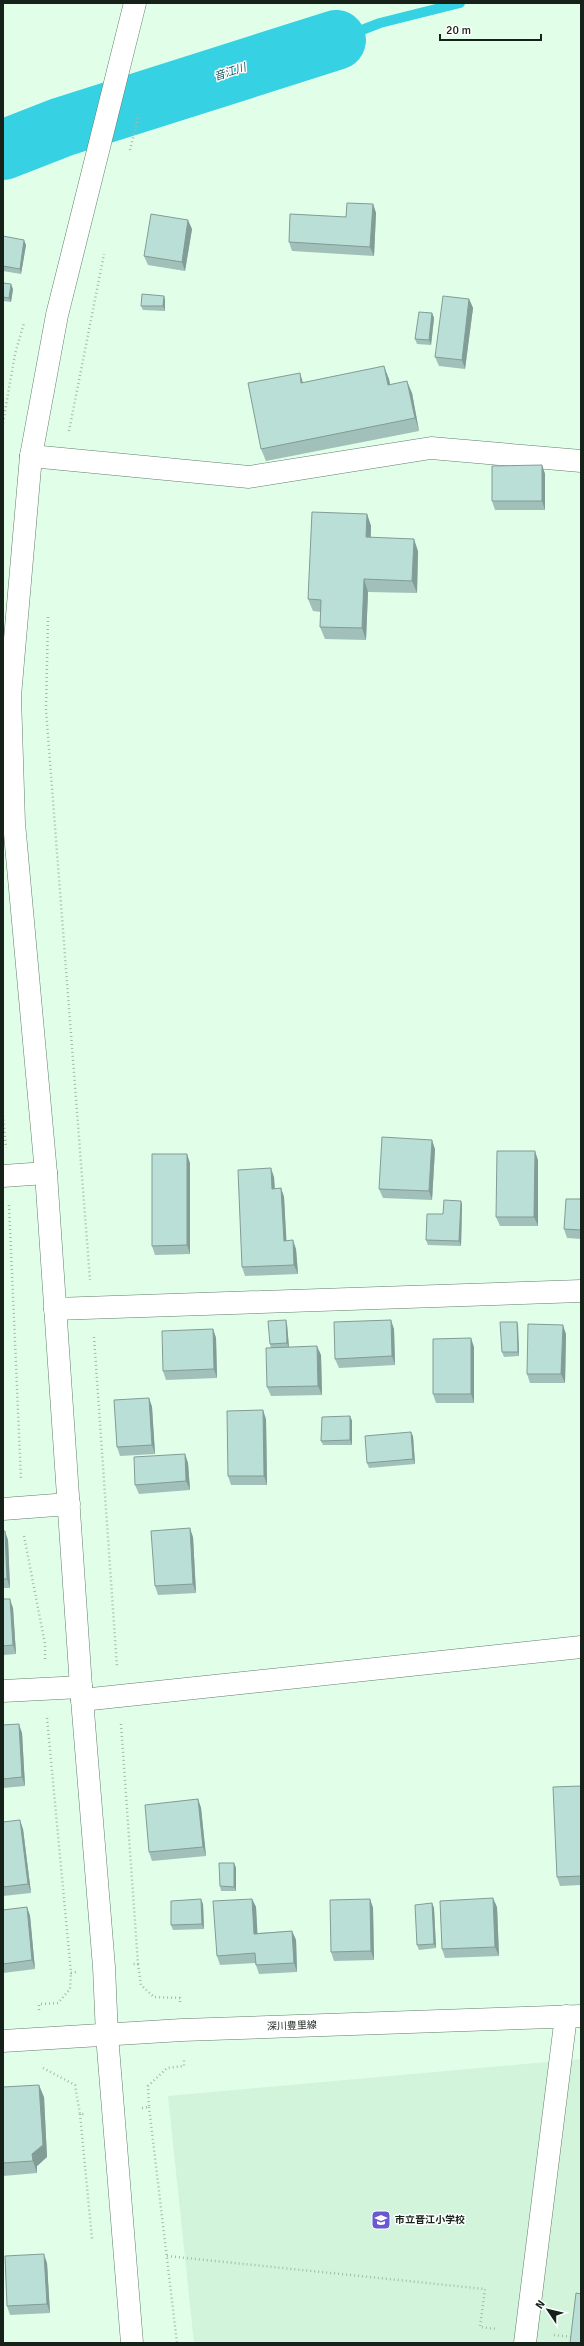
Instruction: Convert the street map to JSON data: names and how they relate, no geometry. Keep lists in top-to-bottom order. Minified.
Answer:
{"streets":{"street":["深川豊里線"]},"water":["音江川"],"places":{"school or university":["市立音江小学校"]},"scale_bar":"20 m","north":"top left"}
